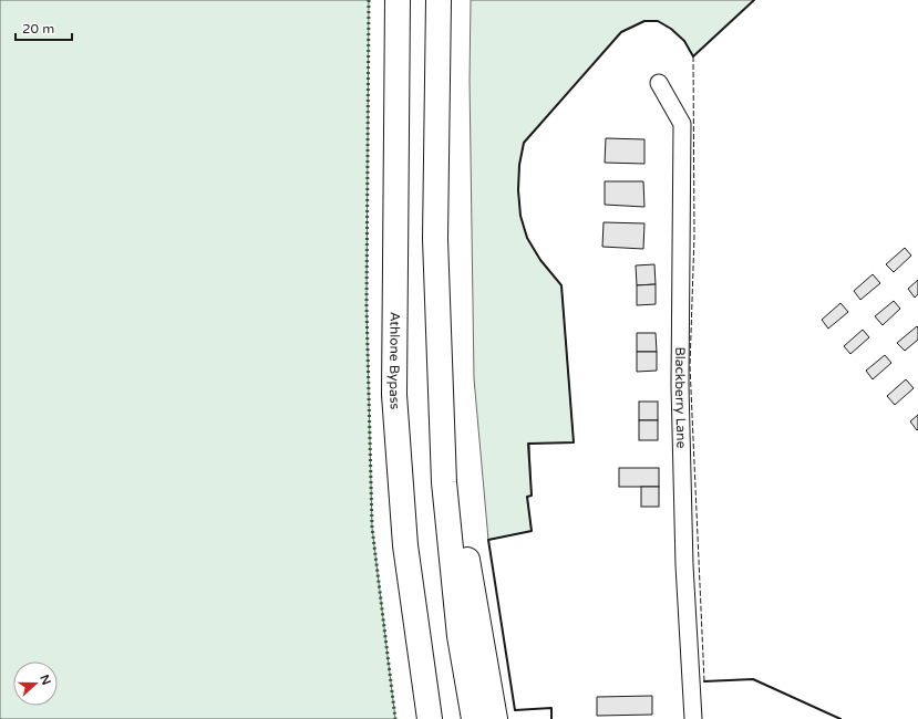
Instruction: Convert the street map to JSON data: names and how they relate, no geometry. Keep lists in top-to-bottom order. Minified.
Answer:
{"streets":{"highway":["Athlone Bypass"],"street":["Blackberry Lane"]},"scale_bar":"20 m","north":"right"}
